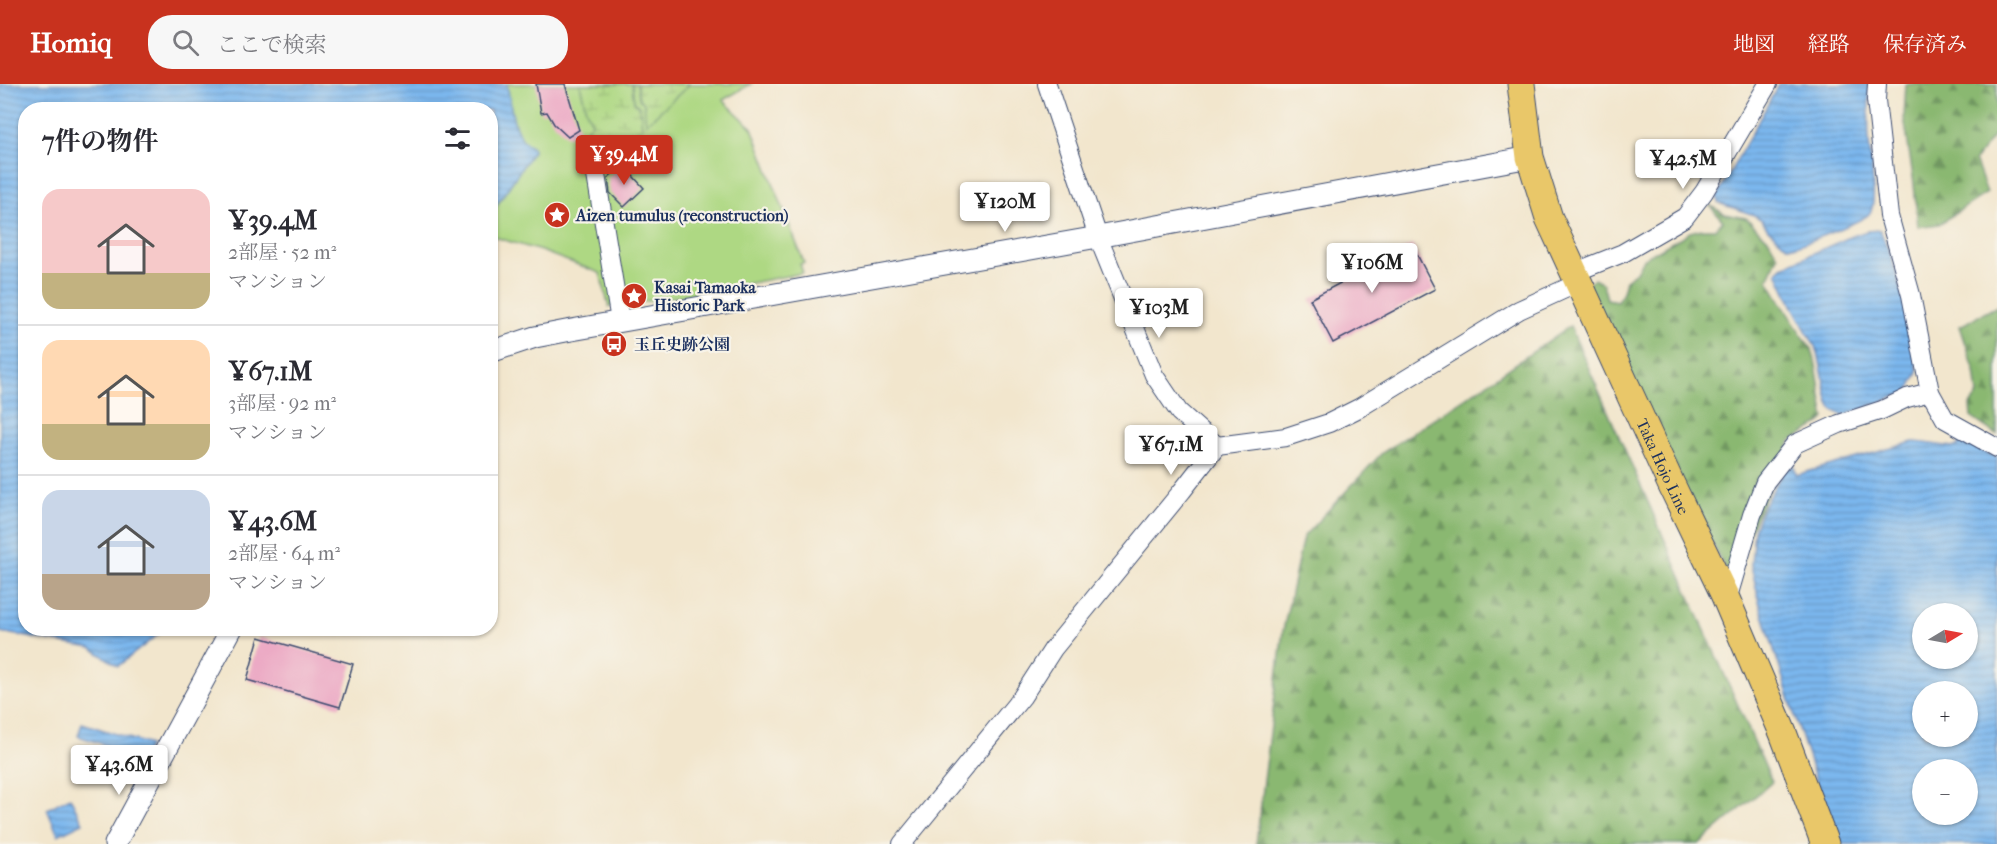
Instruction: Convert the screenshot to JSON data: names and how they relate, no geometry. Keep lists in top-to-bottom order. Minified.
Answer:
{"streets":{"main road":["Taka Hojo Line"]},"places":{"place":["Aizen tumulus (reconstruction)","Kasai Tamaoka Historic Park"],"bus stop":["玉丘史跡公園"]},"north":"right","page":{"header":"Homiq","search":"ここで検索","nav":["地図","経路","保存済み"],"heading":"7件の物件","price":["¥39.4M","¥42.5M","¥120M","¥106M","¥103M","¥67.1M","¥43.6M"],"list":[{"name":"¥39.4M","note":"2部屋 · 52 m² · マンション"},{"name":"¥67.1M","note":"3部屋 · 92 m² · マンション"},{"name":"¥43.6M","note":"2部屋 · 64 m² · マンション"}],"map_buttons":["+","−"]}}
